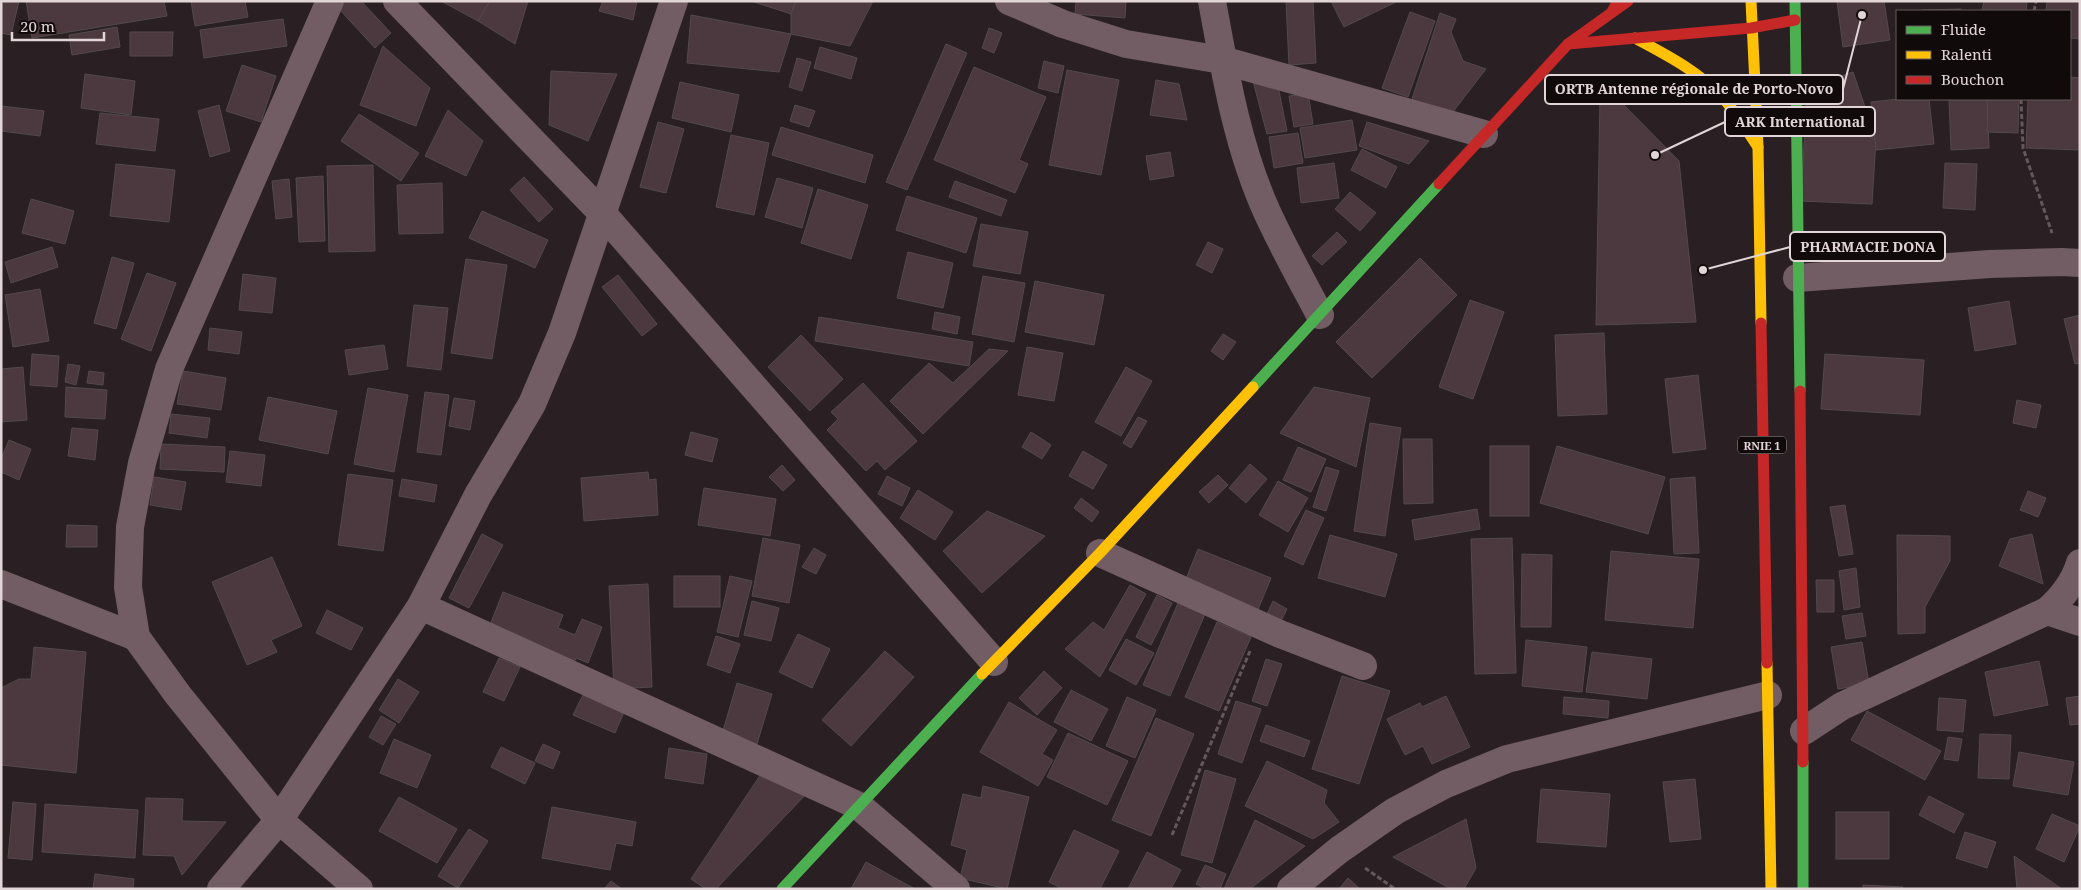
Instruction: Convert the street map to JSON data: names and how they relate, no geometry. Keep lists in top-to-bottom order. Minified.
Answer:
{"streets":{"main road":["RNIE 1"]},"places":["ORTB Antenne régionale de Porto-Novo","ARK International","PHARMACIE DONA"],"legend":["Fluide","Ralenti","Bouchon"],"scale_bar":"20 m"}
